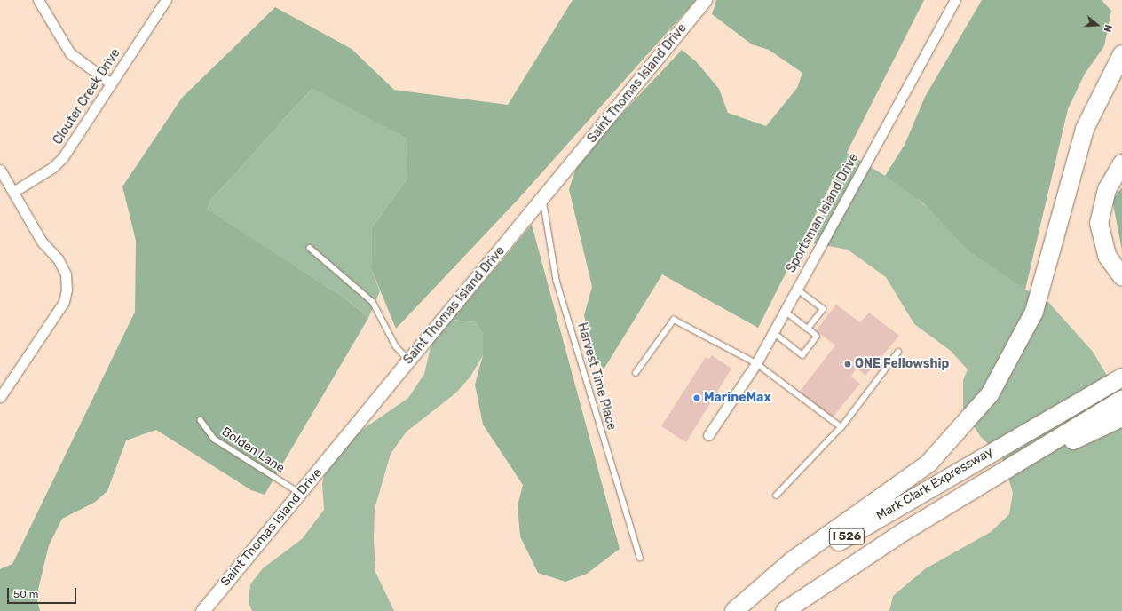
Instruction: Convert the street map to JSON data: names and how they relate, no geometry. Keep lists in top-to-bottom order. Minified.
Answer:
{"streets":{"highway":["Mark Clark Expressway","I 526"],"main road":["Saint Thomas Island Drive"],"street":["Clouter Creek Drive","Sportsman Island Drive"],"lane":["Harvest Time Place","Bolden Lane"]},"crossings":[["Saint Thomas Island Drive","Harvest Time Place"],["Saint Thomas Island Drive","Bolden Lane"]],"places":["ONE Fellowship","MarineMax"],"scale_bar":"50 m","north":"right"}
